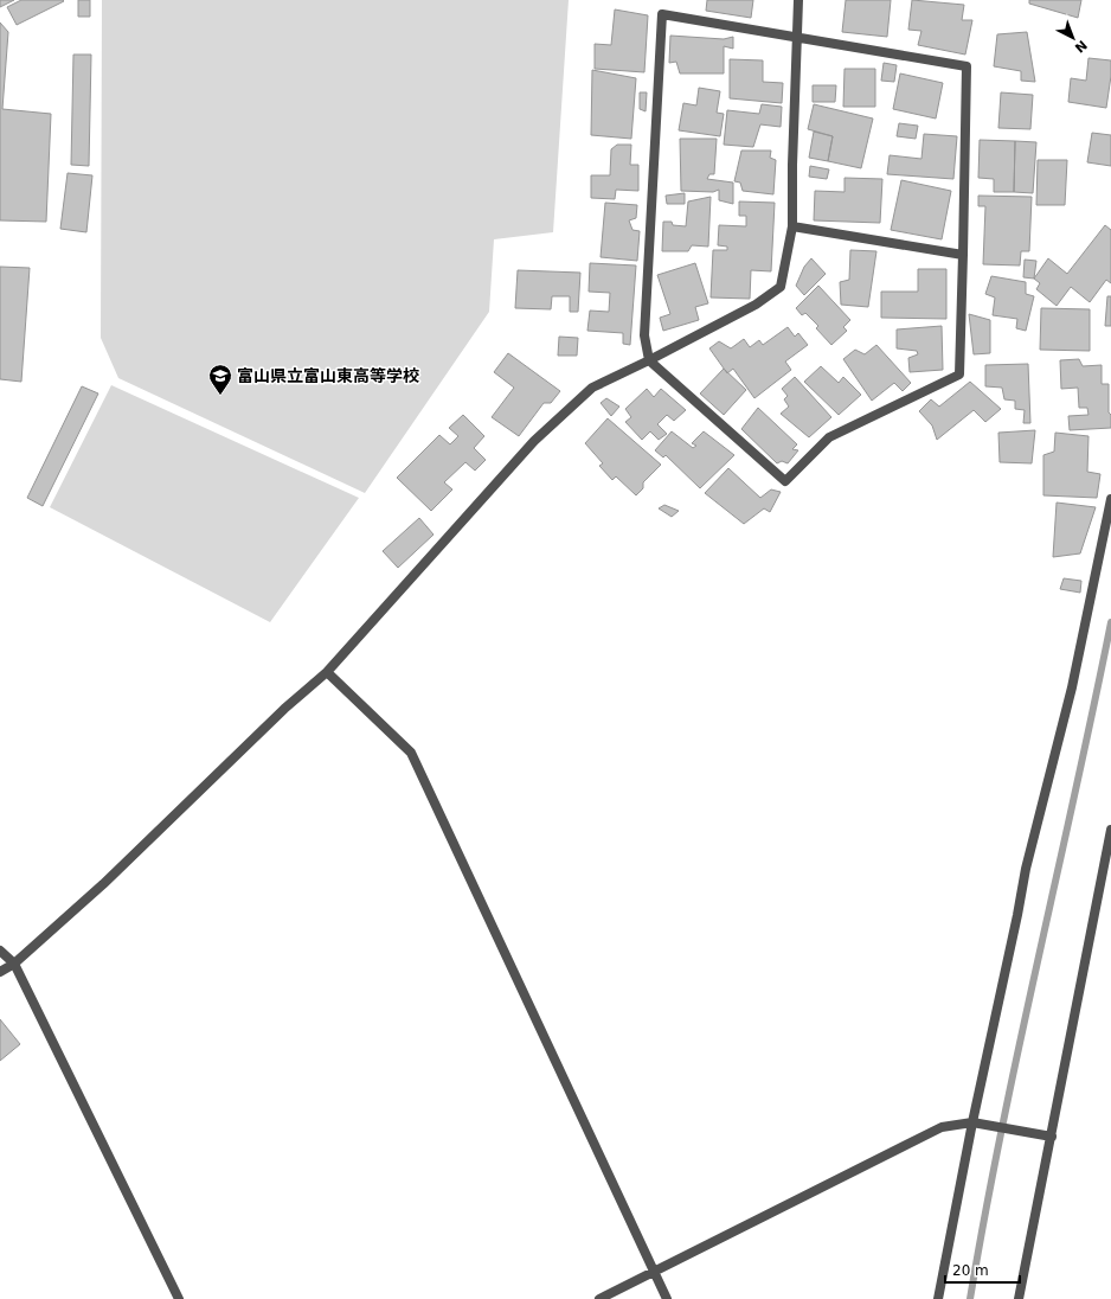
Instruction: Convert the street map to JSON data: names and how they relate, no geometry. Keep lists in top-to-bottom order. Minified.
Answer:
{"places":{"school or university":["富山県立富山東高等学校"]},"scale_bar":"20 m","north":"bottom right"}
